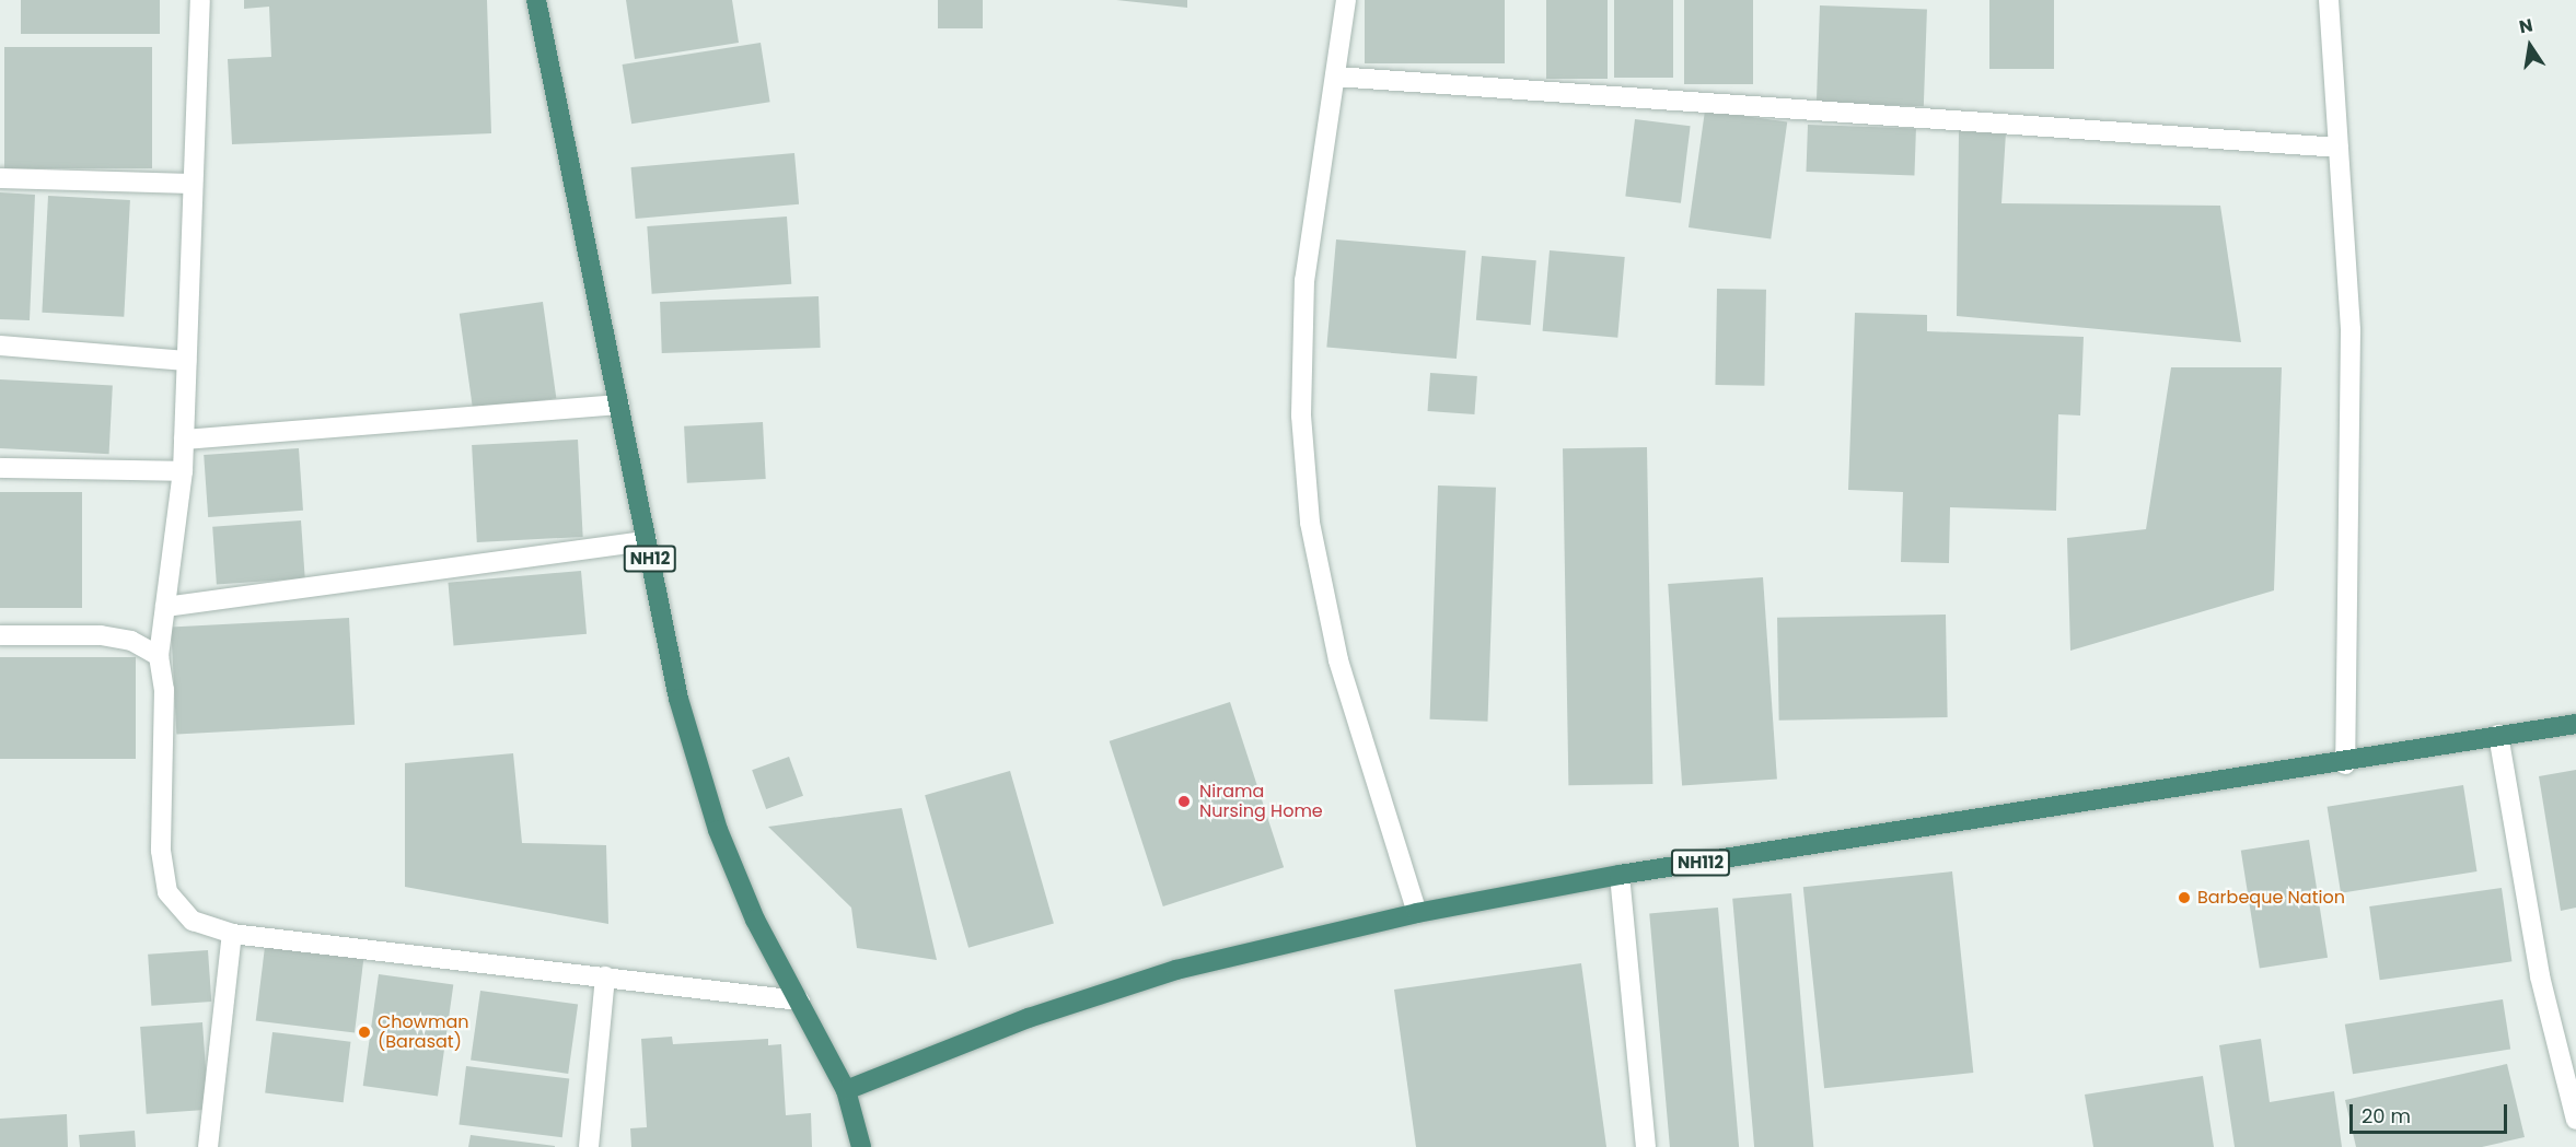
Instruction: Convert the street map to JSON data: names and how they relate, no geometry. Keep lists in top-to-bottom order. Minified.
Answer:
{"streets":{"highway":["NH12","NH112"]},"crossings":[["NH12","NH112"]],"places":["Nirama Nursing Home","Barbeque Nation","Chowman (Barasat)"],"scale_bar":"20 m","north":"top"}
